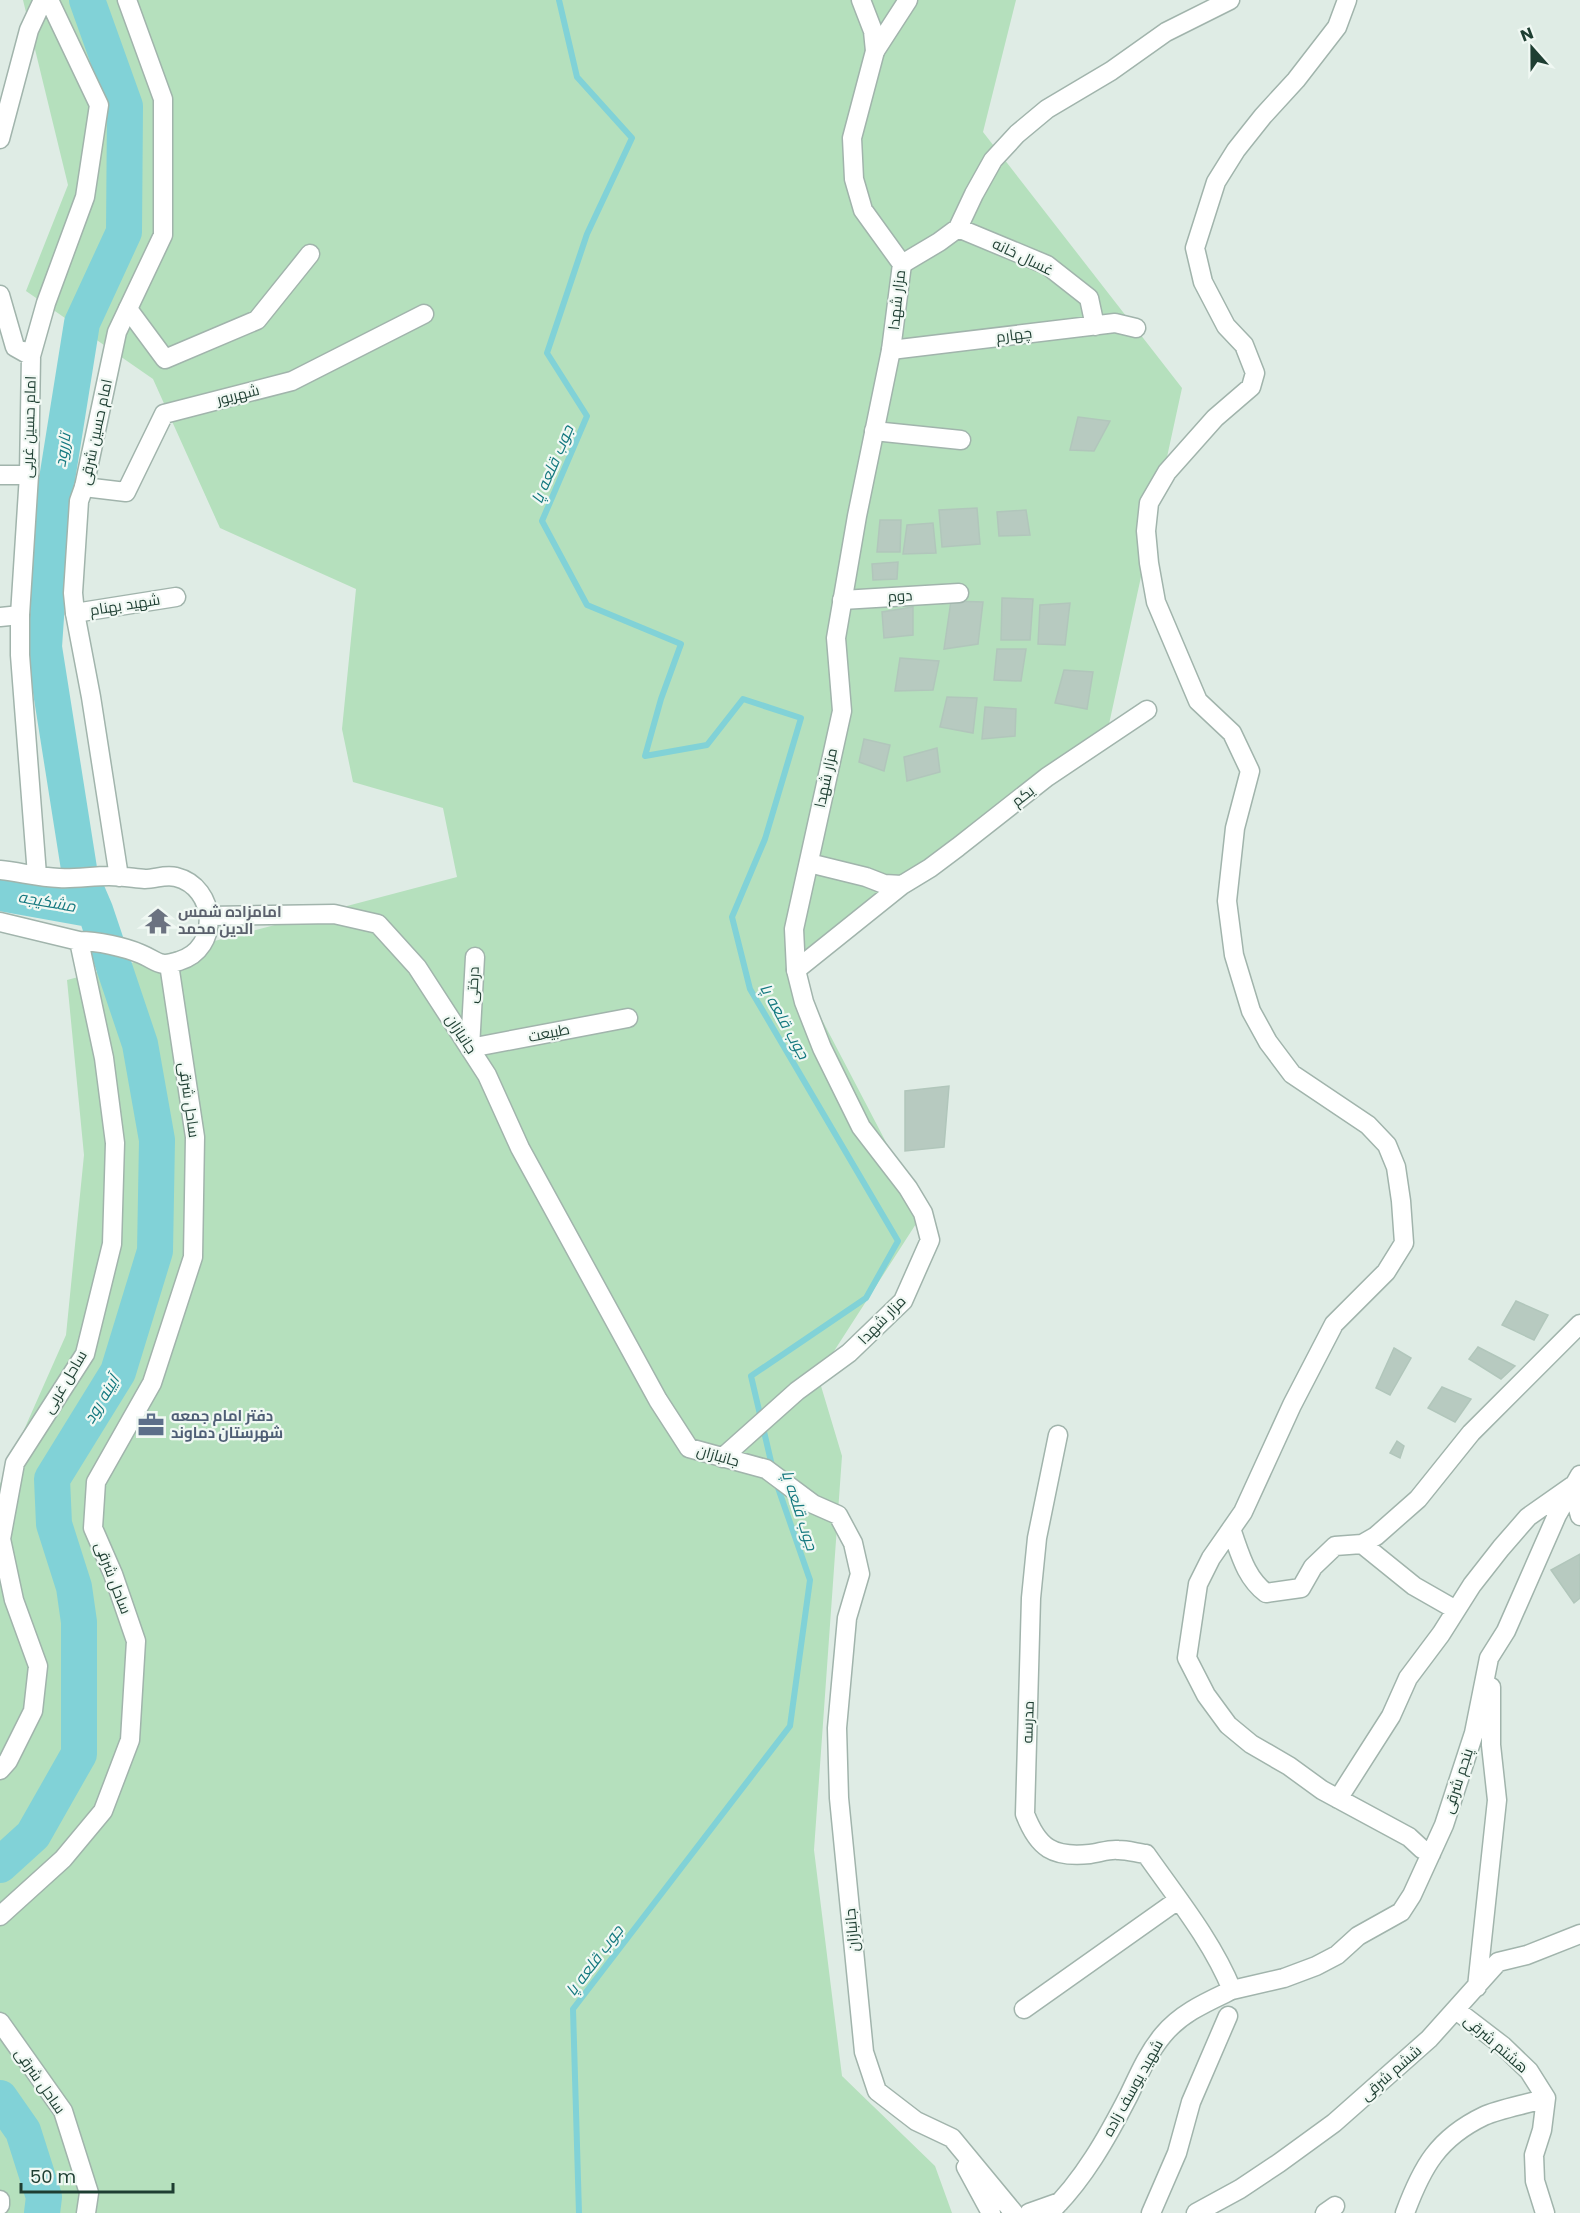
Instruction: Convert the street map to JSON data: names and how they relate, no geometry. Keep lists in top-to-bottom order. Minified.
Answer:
{"streets":{"street":["غسال خانه","مزار شهدا","چهارم","شهریور","امام حسین غربی","امام حسین شرقی","دوم","شهید بهنام","یکم","درختی","طبیعت","جانبازان","ساحل شرقی","ساحل غربی","مدرسه","پنجم شرقی","هشتم شرقی","ششم شرقی","شهید یوسف زاده"]},"crossings":[["غسال خانه","چهارم"],["مزار شهدا","چهارم"],["مزار شهدا","دوم"],["مزار شهدا","یکم"],["مزار شهدا","جانبازان"],["شهریور","امام حسین شرقی"],["امام حسین شرقی","شهید بهنام"],["درختی","طبیعت"],["درختی","جانبازان"],["طبیعت","جانبازان"],["پنجم شرقی","شهید یوسف زاده"],["هشتم شرقی","ششم شرقی"]],"water":["تاررود","جوب قلعه پا","مشکیجه","آیینه رود"],"places":{"temple":["امامزاده شمس الدین محمد"],"office":["دفتر امام جمعه شهرستان دماوند"]},"scale_bar":"50 m","north":"top"}
